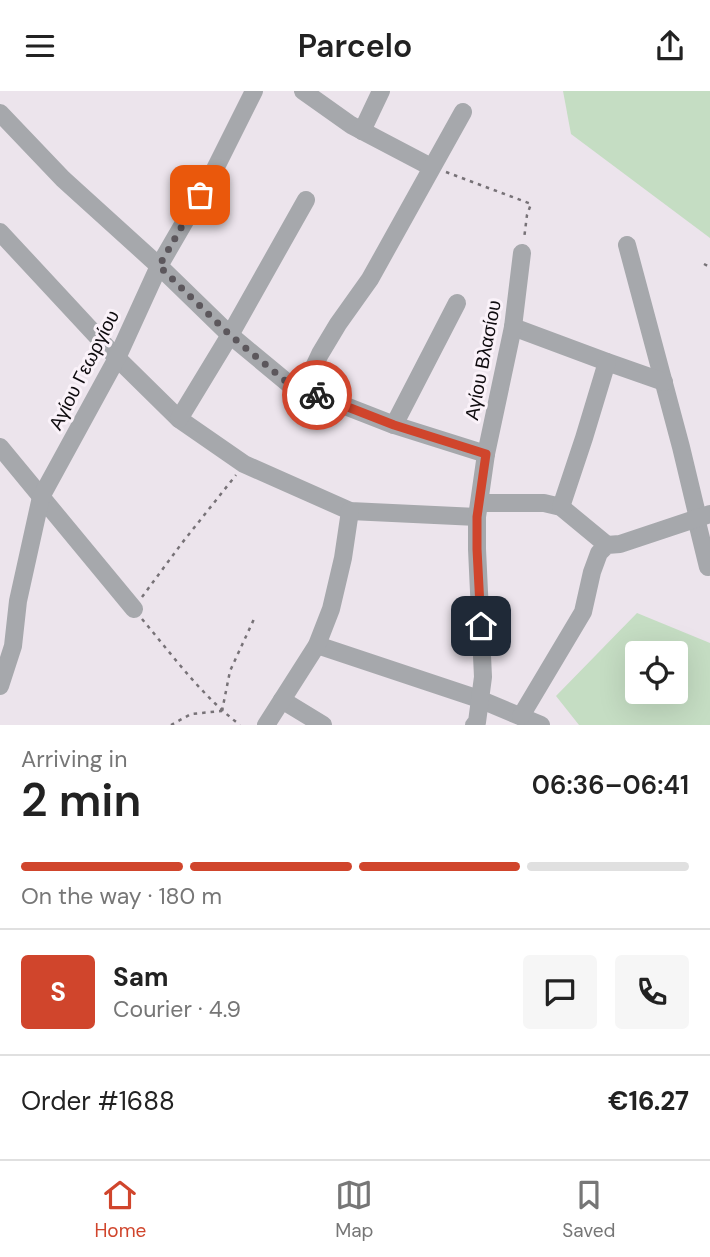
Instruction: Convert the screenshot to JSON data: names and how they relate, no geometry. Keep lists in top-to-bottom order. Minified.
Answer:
{"streets":{"street":["Αγίου Βλασίου","Αγίου Γεωργίου"]},"page":{"header":"Parcelo","heading":["2 min","Arriving in","06:36–06:41"],"panel":["Sam","Courier · 4.9","Order #1688","€16.27"],"bar":"On the way · 180 m","round":"S","tabs":["Home","Map","Saved"]}}
